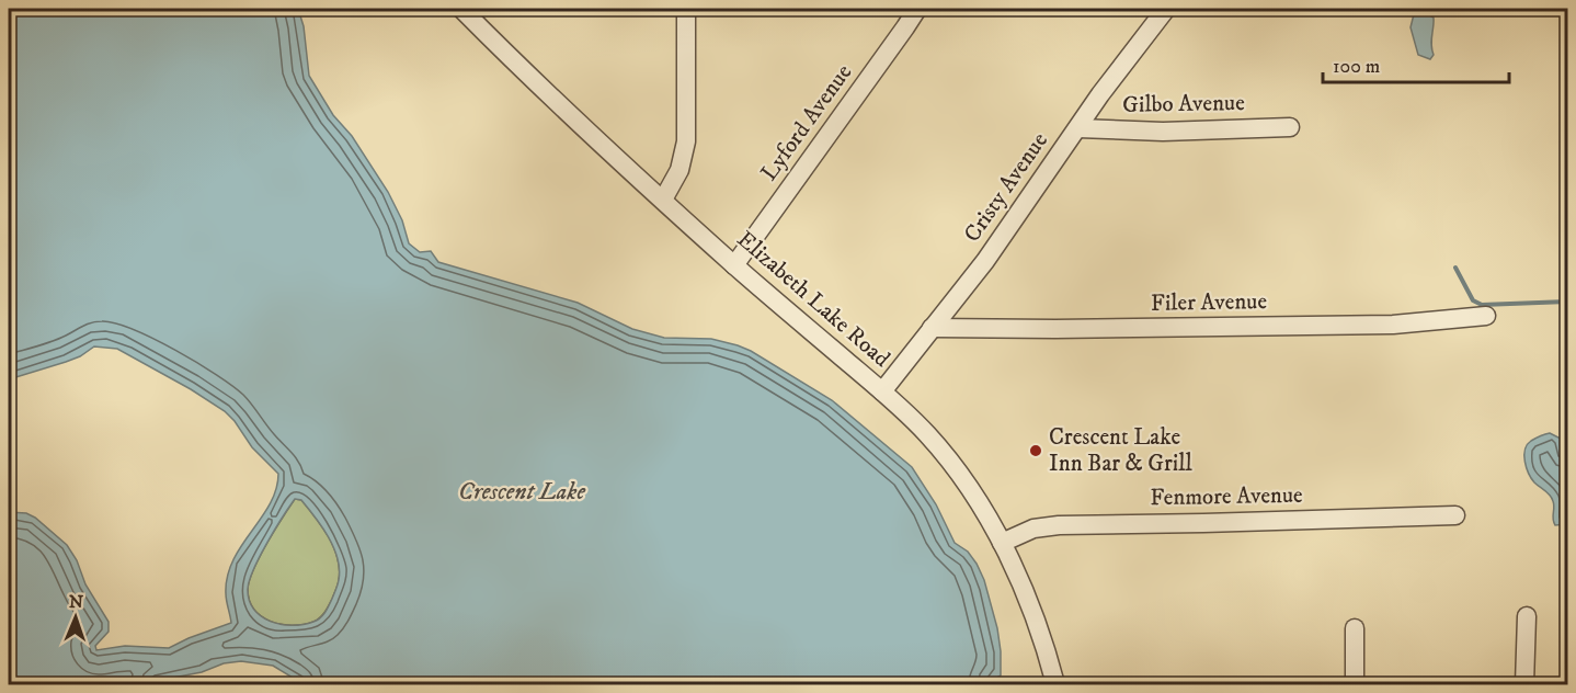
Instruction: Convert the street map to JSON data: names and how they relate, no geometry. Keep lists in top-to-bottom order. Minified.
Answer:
{"streets":{"street":["Gilbo Avenue","Lyford Avenue","Cristy Avenue","Elizabeth Lake Road","Filer Avenue","Fenmore Avenue"]},"crossings":[["Gilbo Avenue","Cristy Avenue"],["Lyford Avenue","Elizabeth Lake Road"],["Cristy Avenue","Elizabeth Lake Road"],["Cristy Avenue","Filer Avenue"],["Elizabeth Lake Road","Fenmore Avenue"]],"water":["Crescent Lake"],"places":["Crescent Lake Inn Bar & Grill"],"scale_bar":"100 m","north":"top"}
